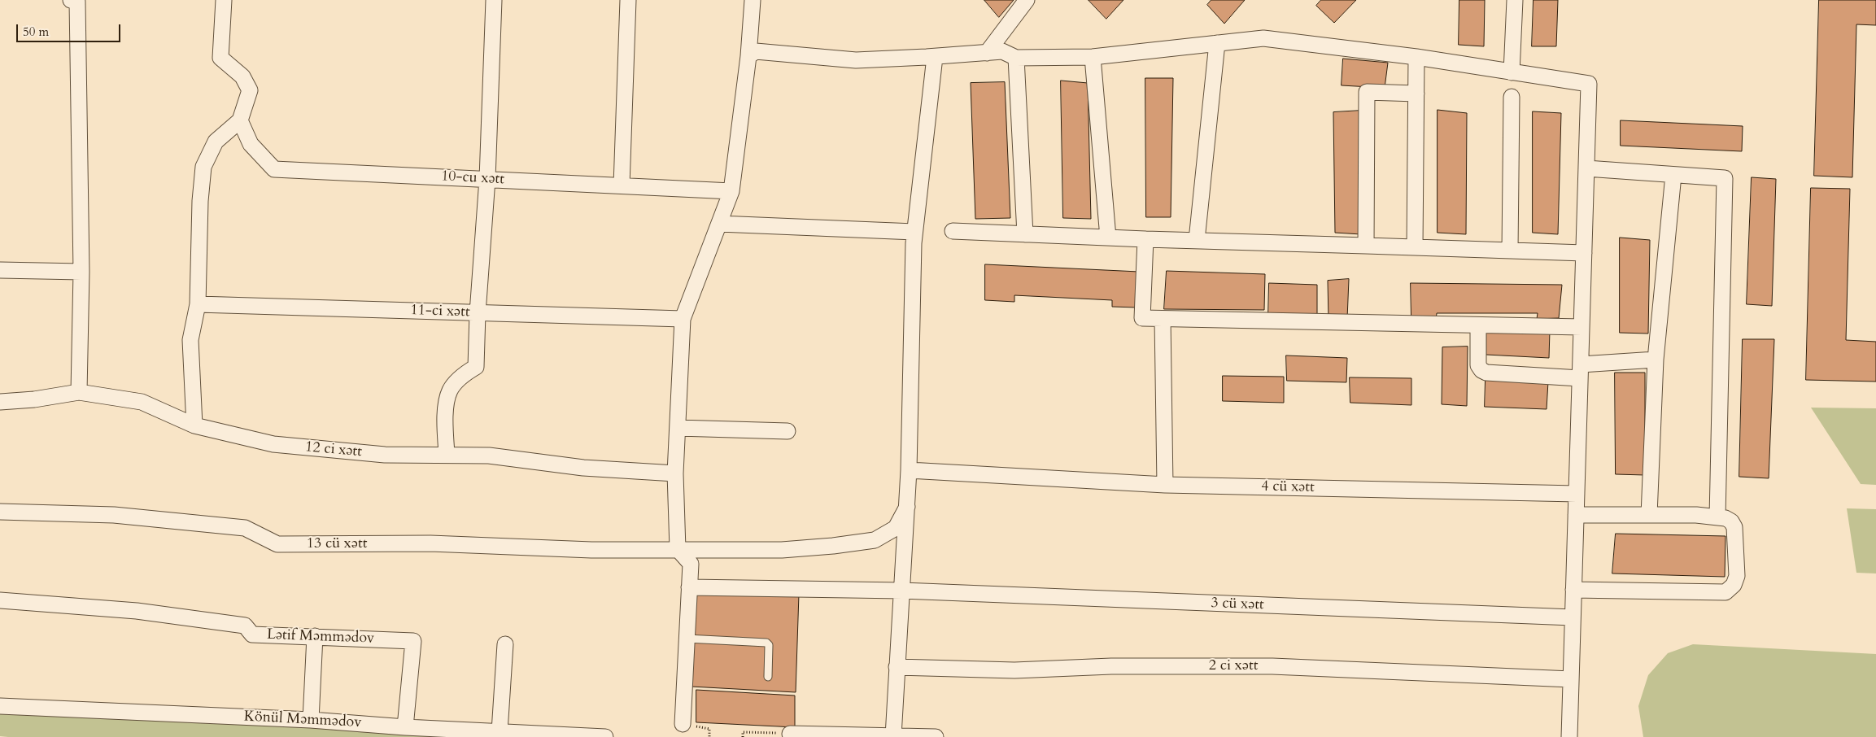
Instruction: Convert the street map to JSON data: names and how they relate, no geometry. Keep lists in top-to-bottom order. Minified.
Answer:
{"streets":{"street":["10-cu xətt","11-ci xətt","12 ci xətt","4 cü xətt","13 cü xətt","3 cü xətt","Lətif Məmmədov","2 ci xətt","Könül Məmmədov"]},"crossings":[["Lətif Məmmədov","Könül Məmmədov"]],"scale_bar":"50 m"}
